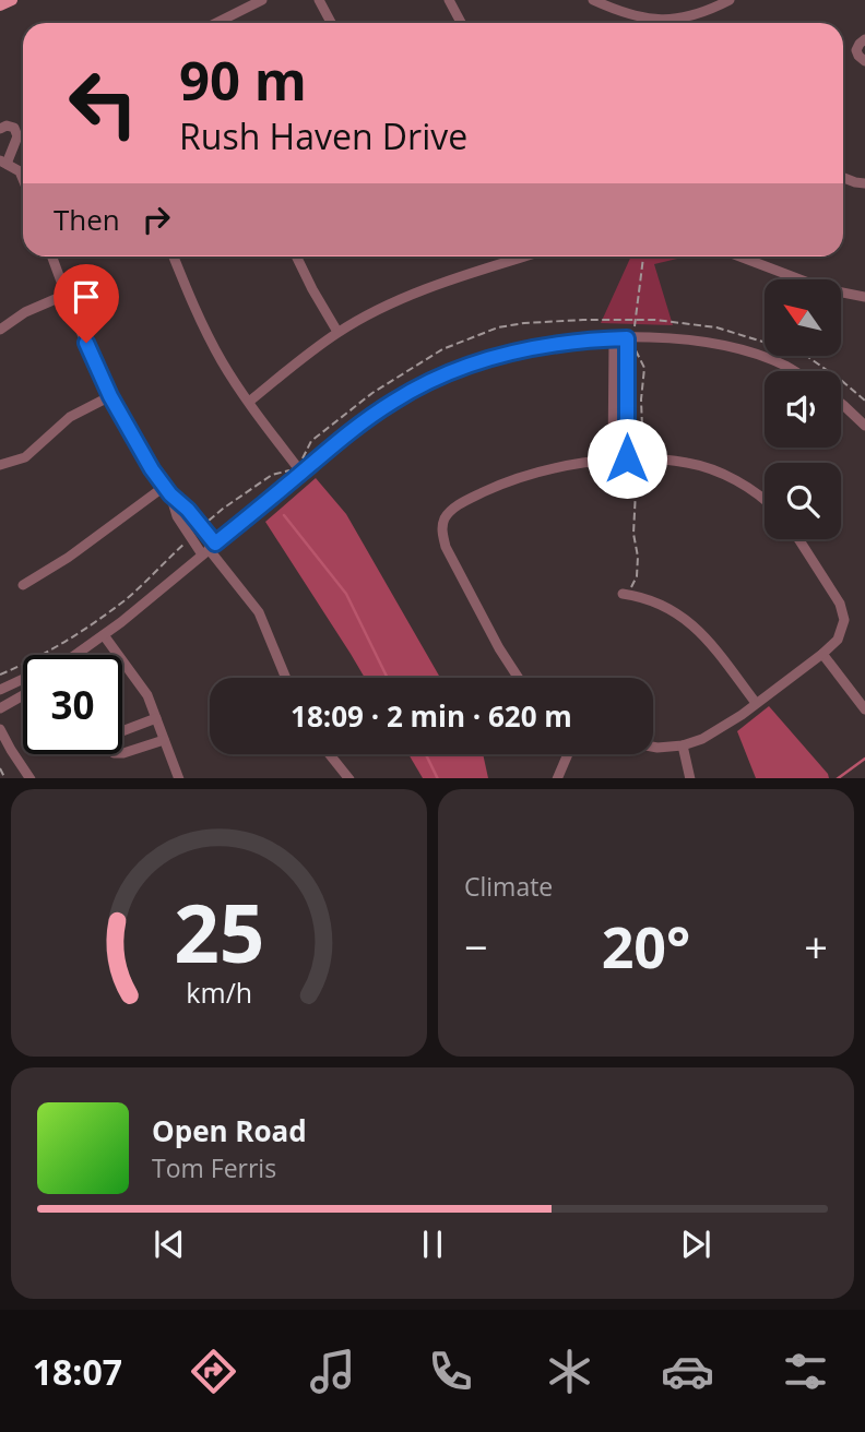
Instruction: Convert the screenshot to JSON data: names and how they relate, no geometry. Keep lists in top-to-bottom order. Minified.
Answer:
{"north":"top left","page":{"turn":["90 m","Rush Haven Drive"],"then":"Then","limit":"30","trip":"18:09 · 2 min · 620 m","tile":"Climate","heat":["−","20°","+"],"song":["Open Road","Tom Ferris"],"tabs":"18:07","gauge":["25","km/h"]}}
